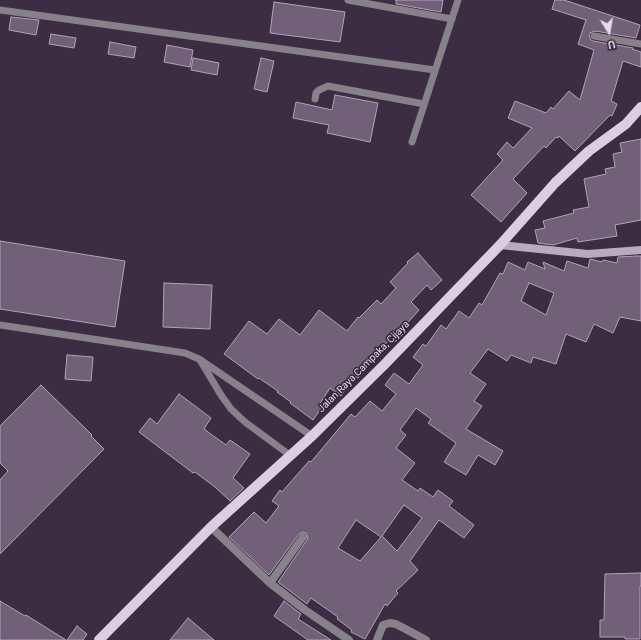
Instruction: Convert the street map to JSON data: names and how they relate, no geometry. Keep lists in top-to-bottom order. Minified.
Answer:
{"streets":{"main road":["Jalan Raya Campaka, Cijaya"]},"north":"bottom"}
